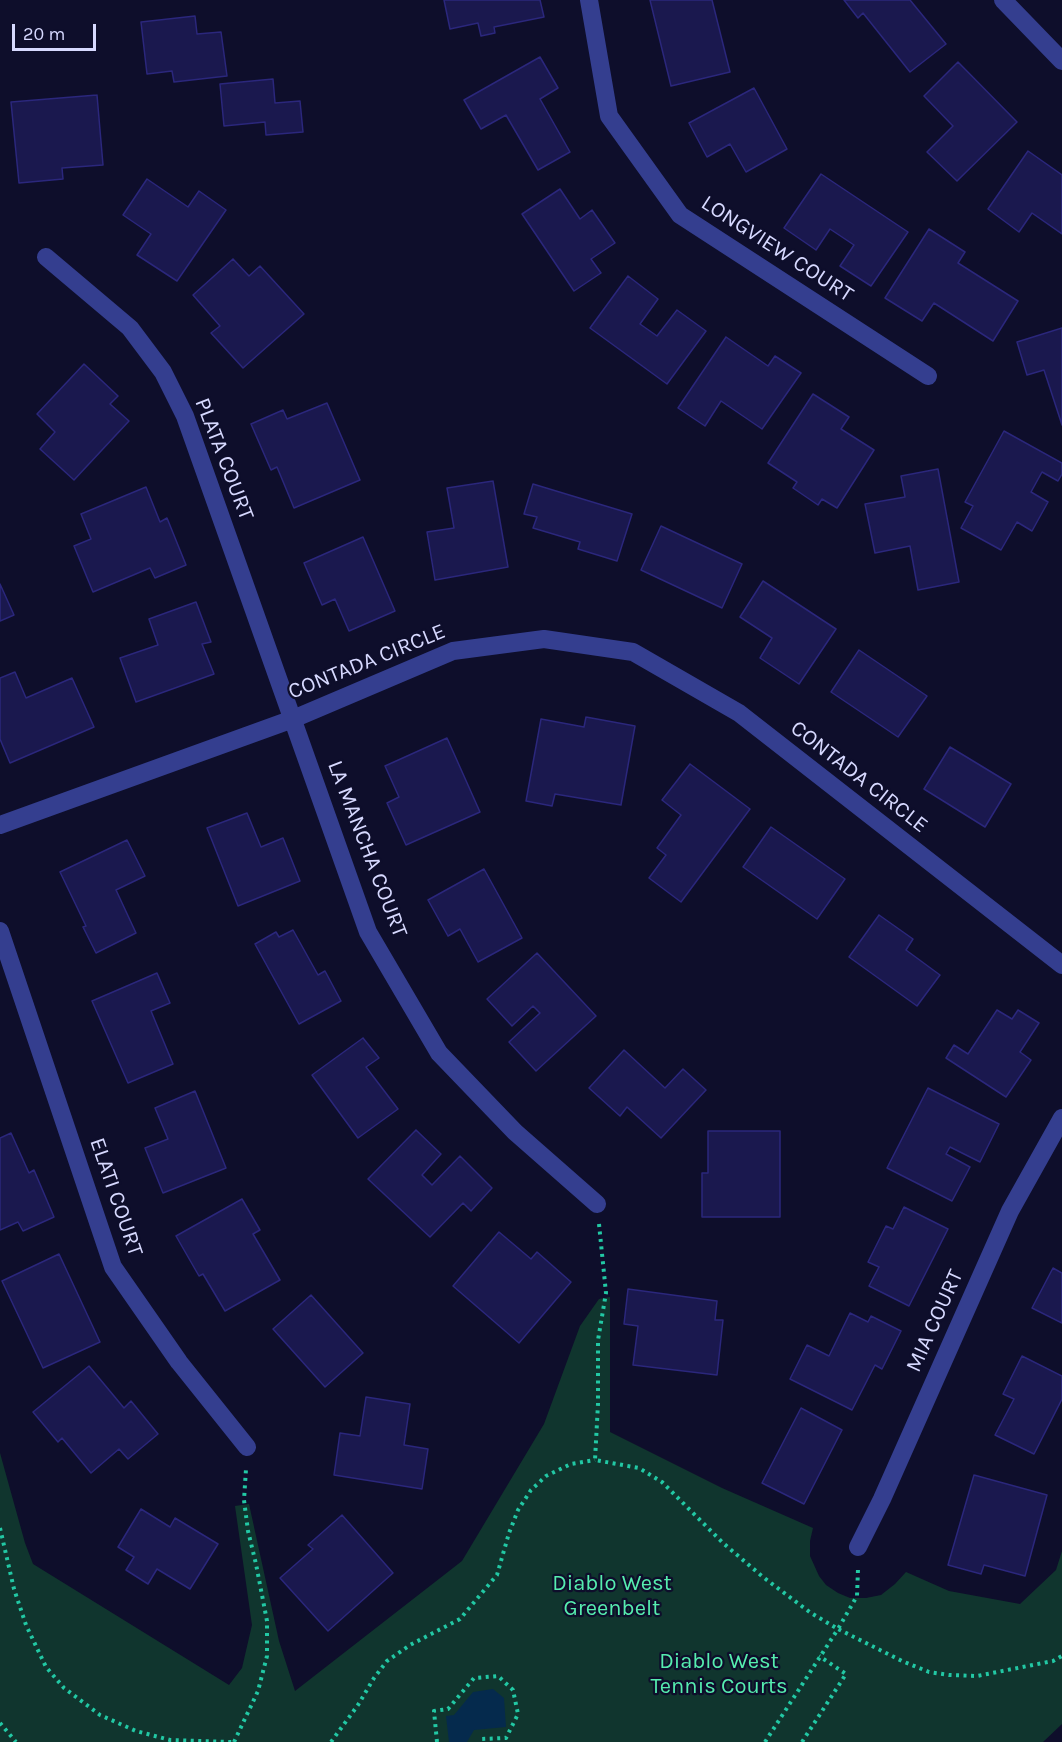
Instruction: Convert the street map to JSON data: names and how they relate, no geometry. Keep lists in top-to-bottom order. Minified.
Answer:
{"streets":{"street":["LONGVIEW COURT","PLATA COURT","CONTADA CIRCLE","LA MANCHA COURT","ELATI COURT","MIA COURT"]},"crossings":[["PLATA COURT","CONTADA CIRCLE"],["PLATA COURT","LA MANCHA COURT"],["CONTADA CIRCLE","LA MANCHA COURT"]],"parks":["Diablo West Greenbelt","Diablo West Tennis Courts"],"scale_bar":"20 m"}
